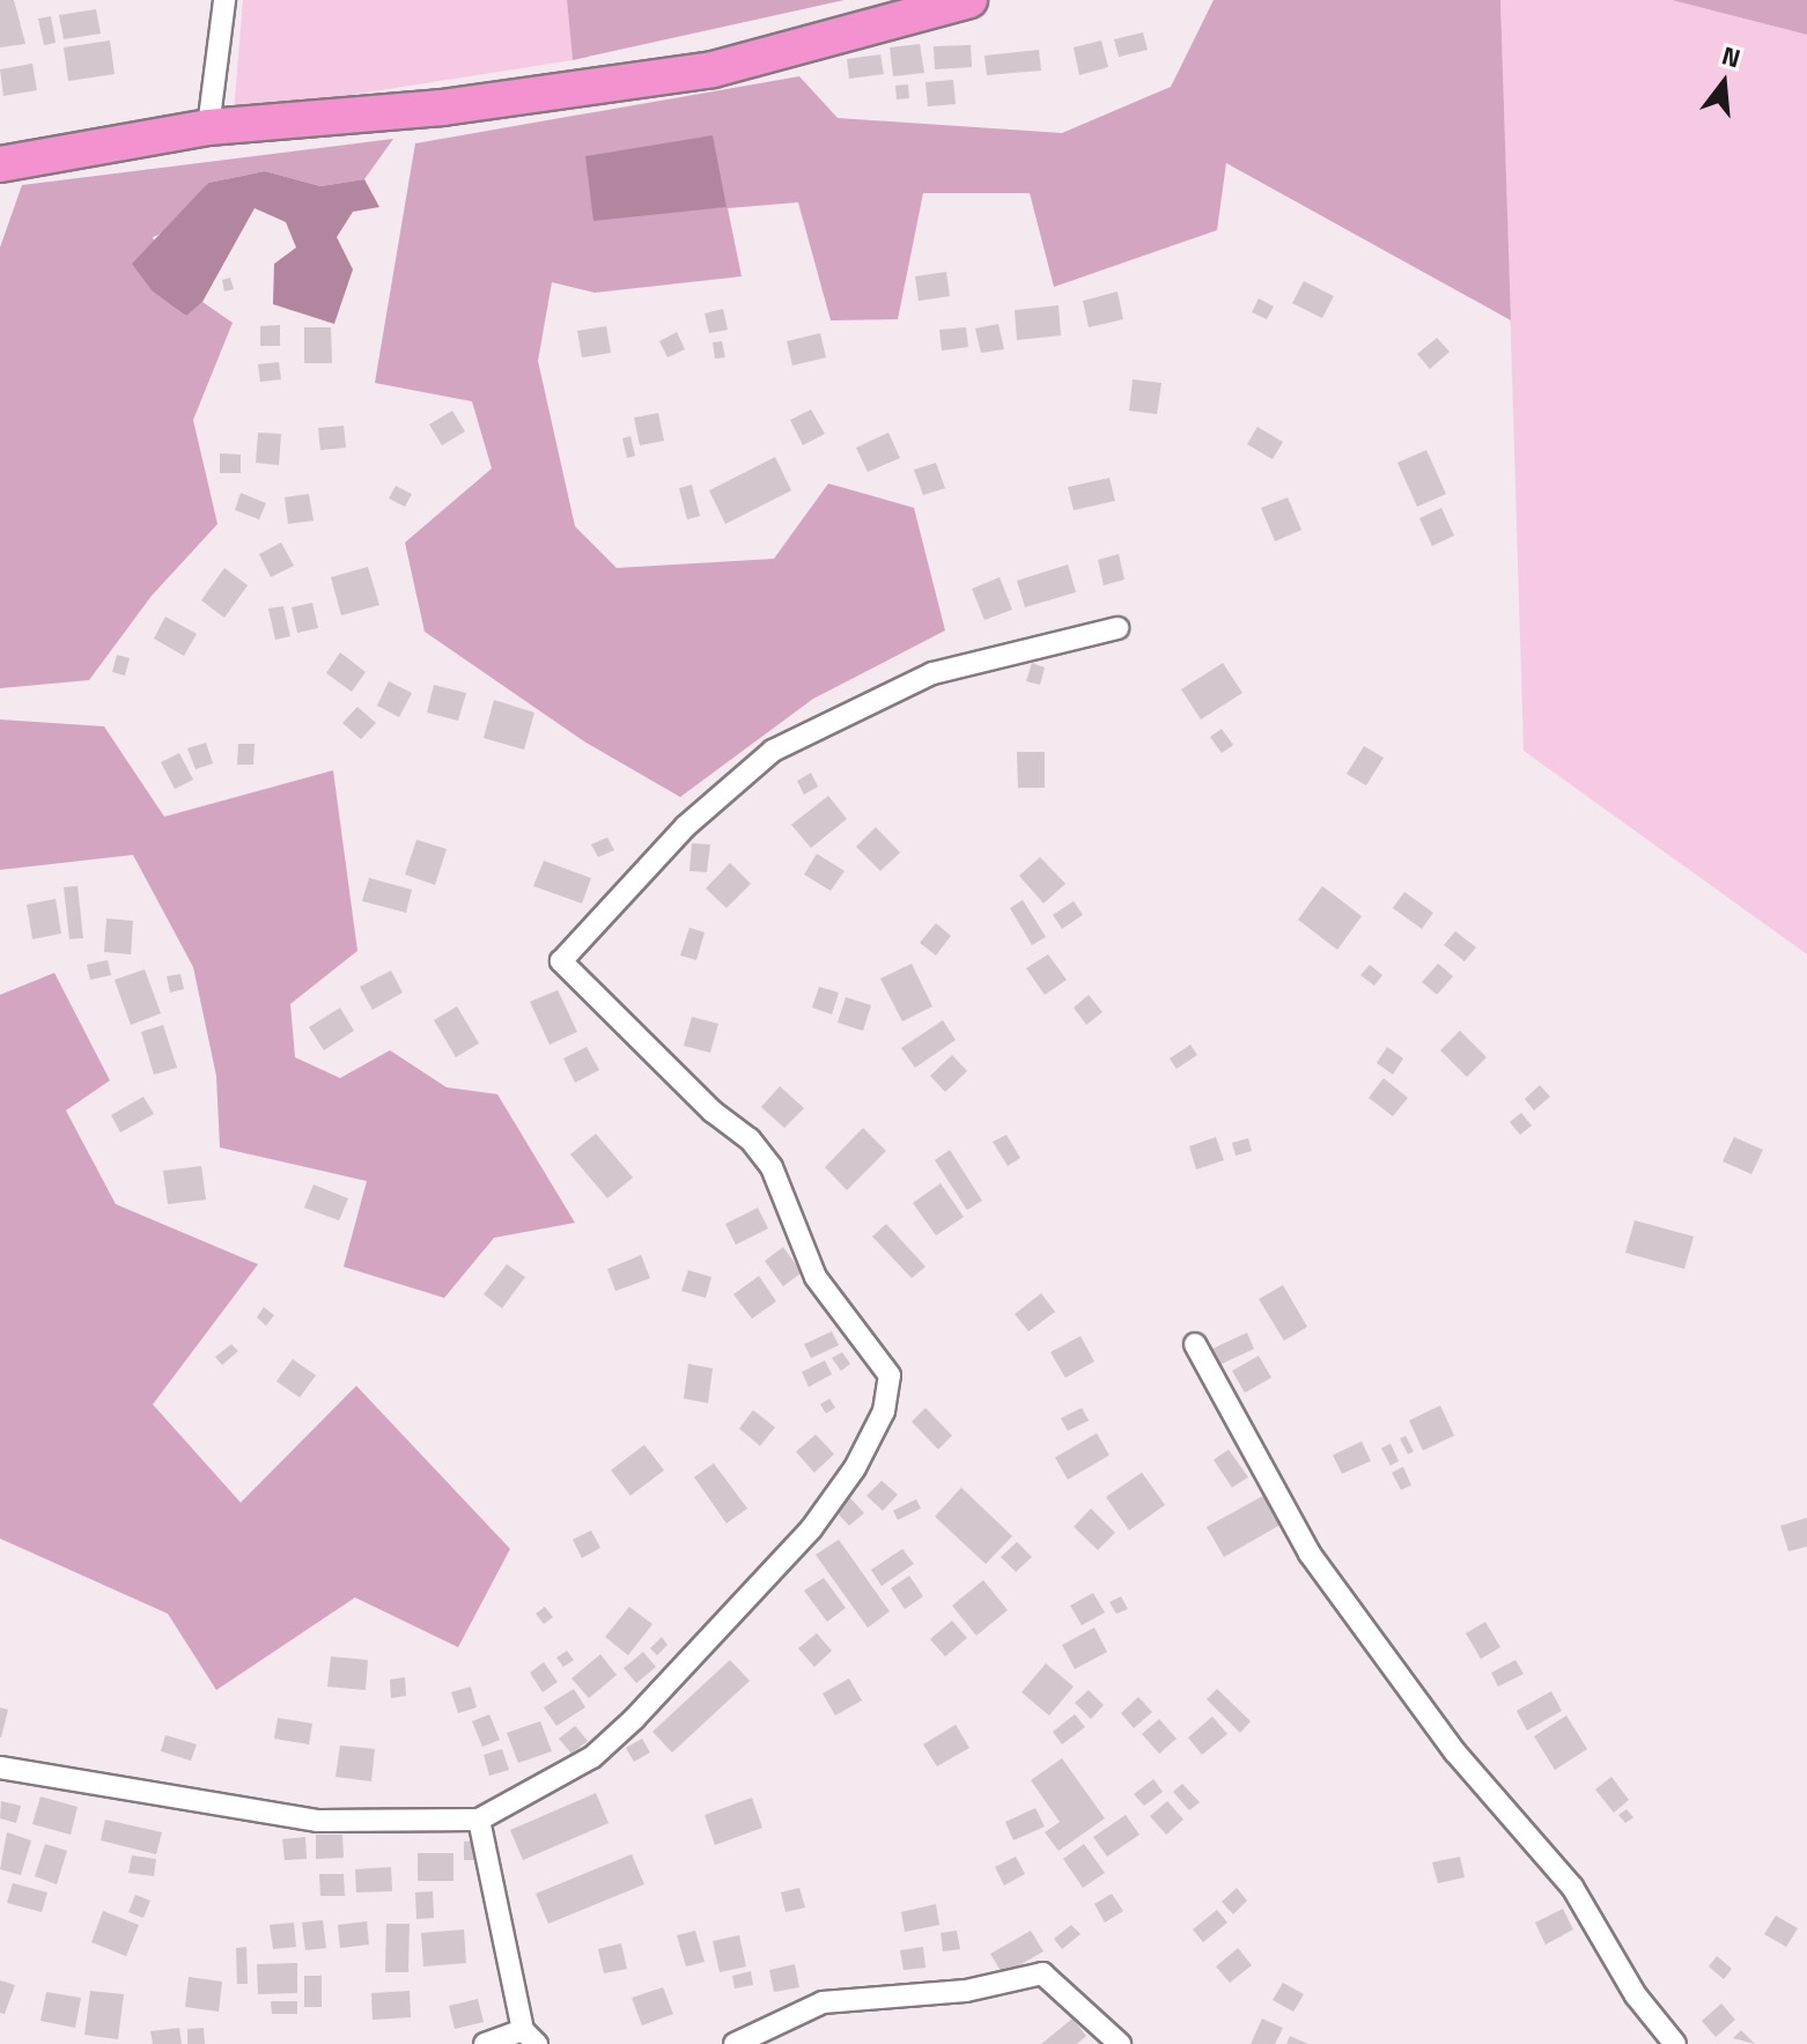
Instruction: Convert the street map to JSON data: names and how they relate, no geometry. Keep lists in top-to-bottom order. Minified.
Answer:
{"north":"top"}
